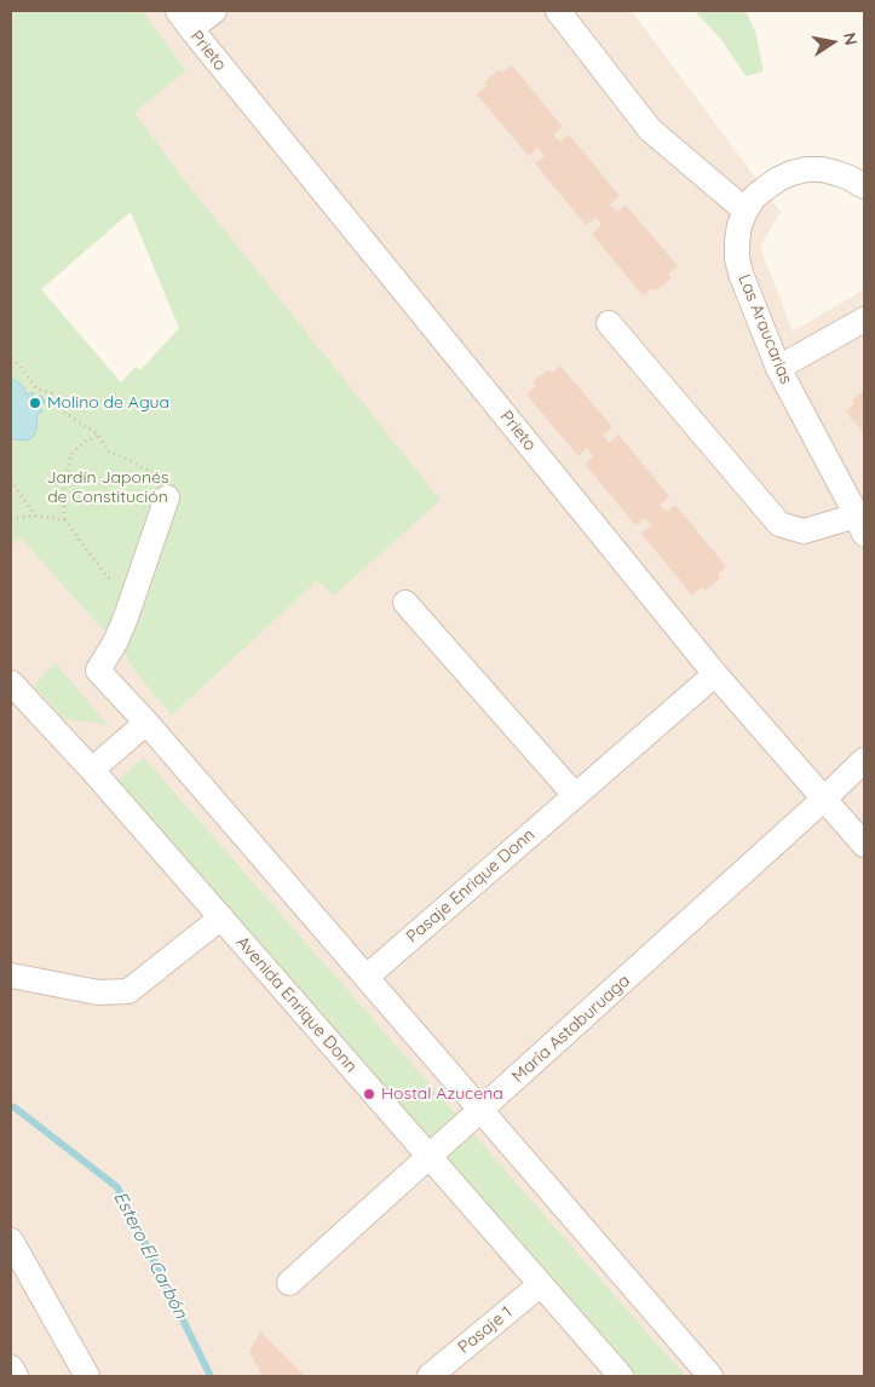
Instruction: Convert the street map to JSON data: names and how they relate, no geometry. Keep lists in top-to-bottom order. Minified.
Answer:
{"streets":{"street":["Prieto","Las Araucarias","Pasaje Enrique Donn","Avenida Enrique Donn","María Astaburuaga","Pasaje 1"]},"crossings":[["Prieto","Pasaje Enrique Donn"],["Prieto","María Astaburuaga"],["Avenida Enrique Donn","María Astaburuaga"],["Avenida Enrique Donn","Pasaje 1"]],"water":["Estero El Carbón"],"parks":["Jardín Japonés de Constitución"],"places":["Molino de Agua","Hostal Azucena"],"north":"right"}
